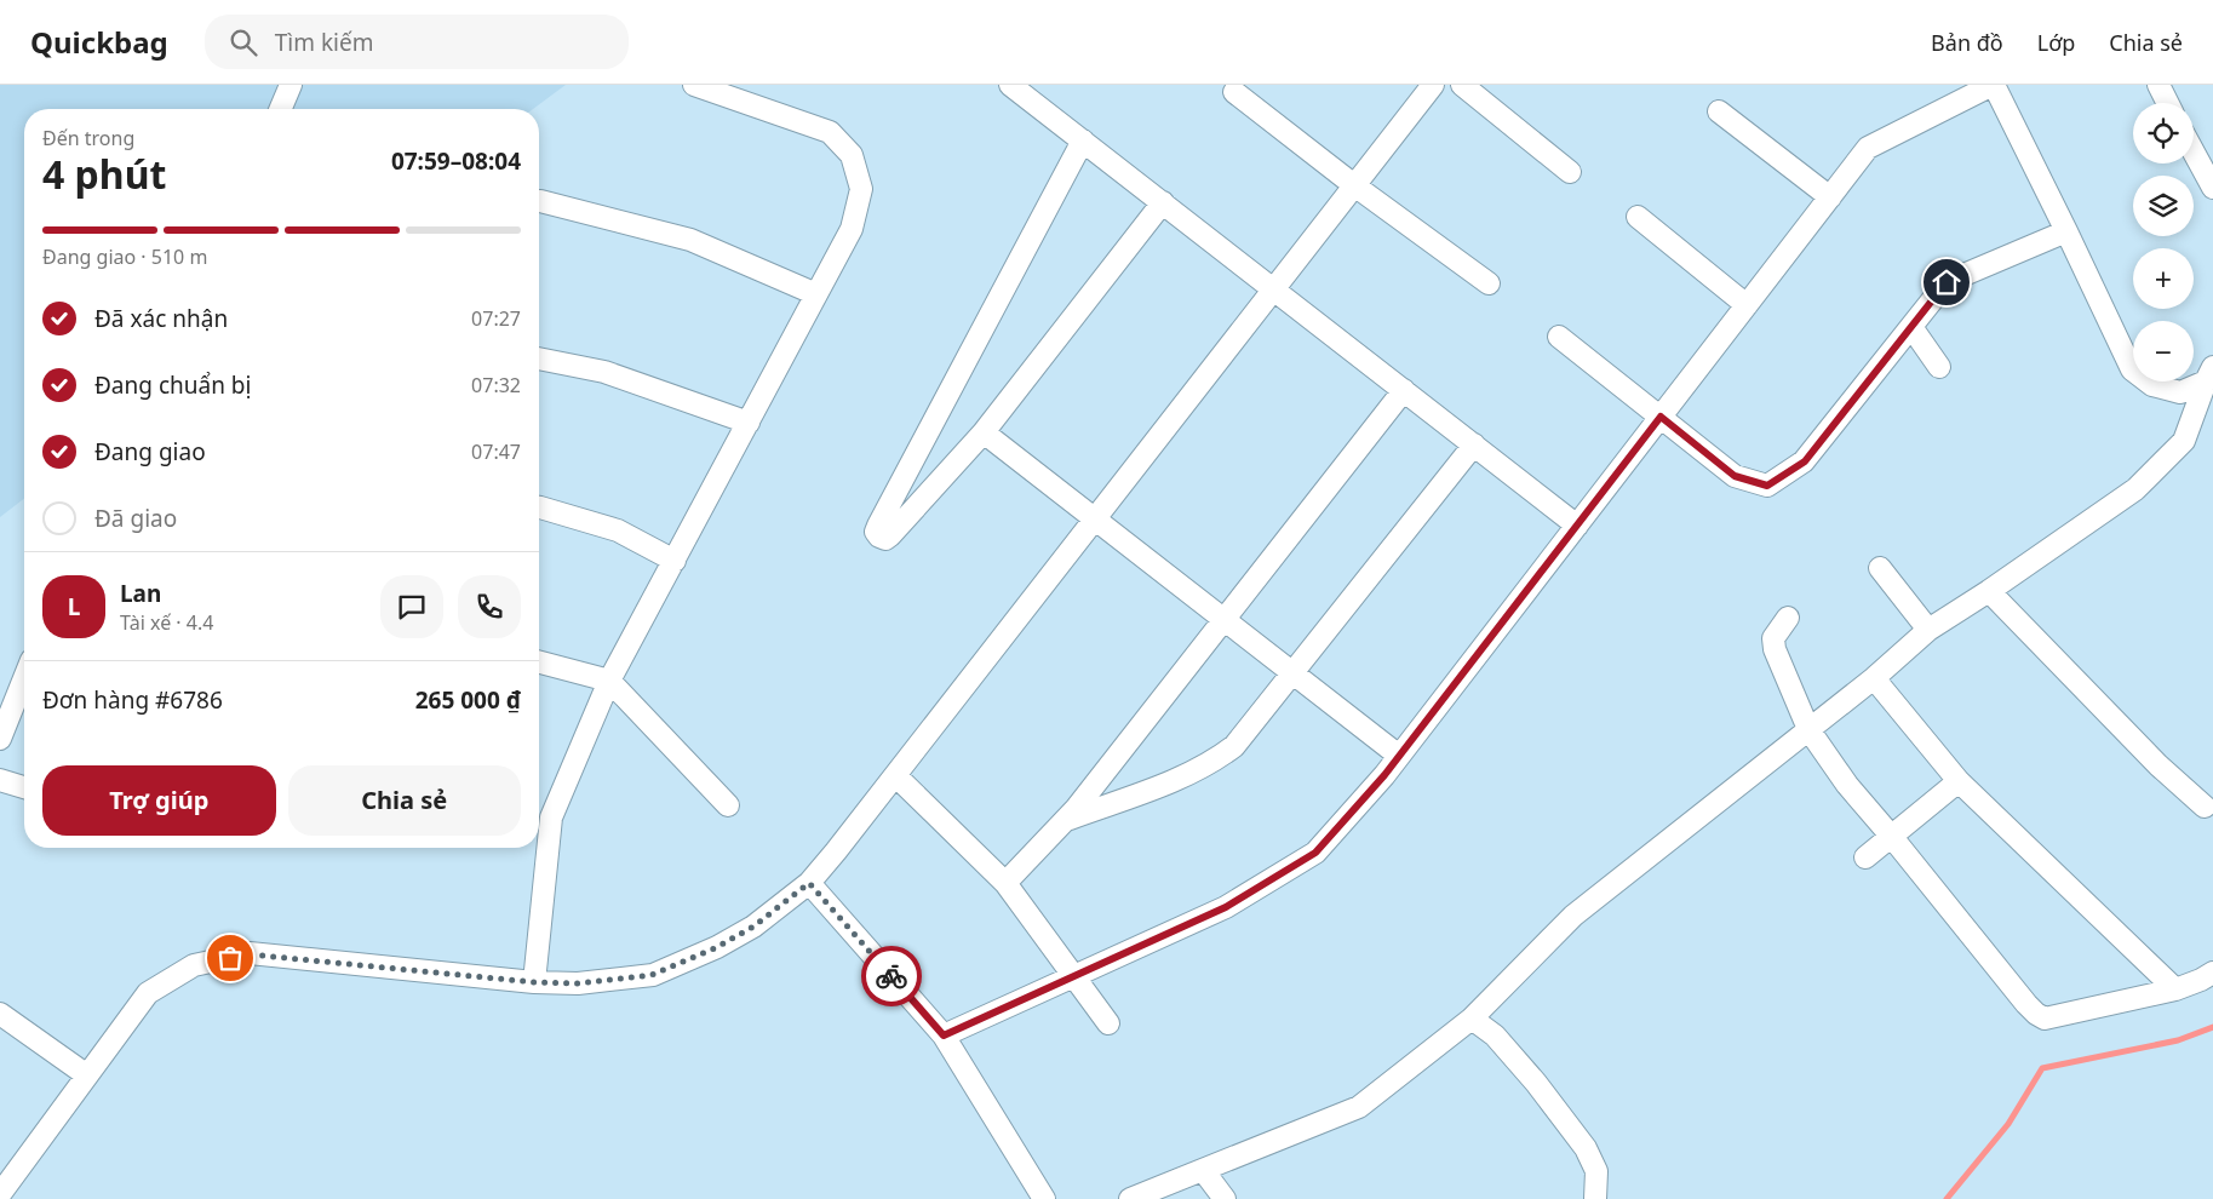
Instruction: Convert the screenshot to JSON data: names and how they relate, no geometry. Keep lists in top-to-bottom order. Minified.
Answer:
{"page":{"header":"Quickbag","search":"Tìm kiếm","nav":["Bản đồ","Lớp","Chia sẻ"],"map_buttons":["+","−"],"heading":["4 phút","Đến trong","07:59–08:04"],"panel":["Lan","Tài xế · 4.4","Đơn hàng #6786","265 000 ₫"],"bar":"Đang giao · 510 m","list":[["Đã xác nhận","07:27"],["Đang chuẩn bị","07:32"],["Đang giao","07:47"],"Đã giao"],"round":"L","buttons":["Trợ giúp","Chia sẻ"]}}
